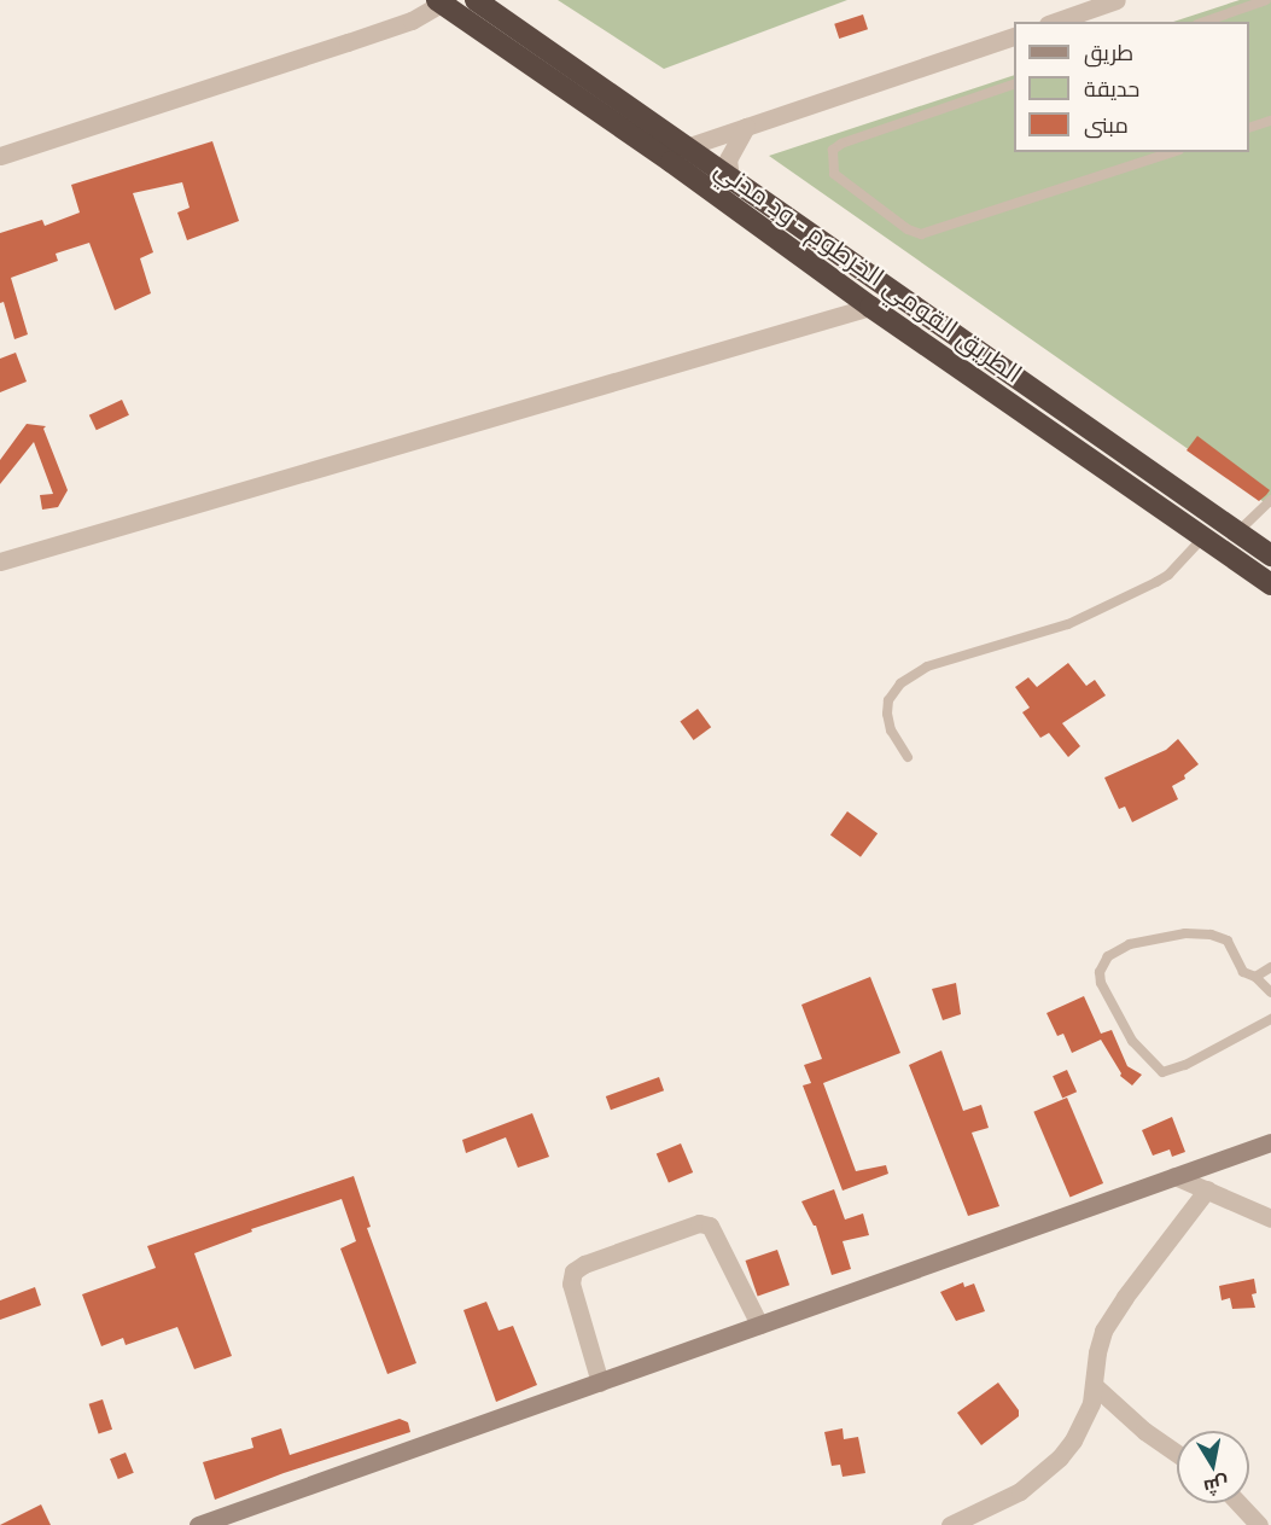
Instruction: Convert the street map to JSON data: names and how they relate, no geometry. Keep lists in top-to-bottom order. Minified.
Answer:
{"streets":{"highway":["الطريق القومي الخرطوم - ود مدني"]},"legend":["طريق","حديقة","مبنى"],"north":"bottom"}
